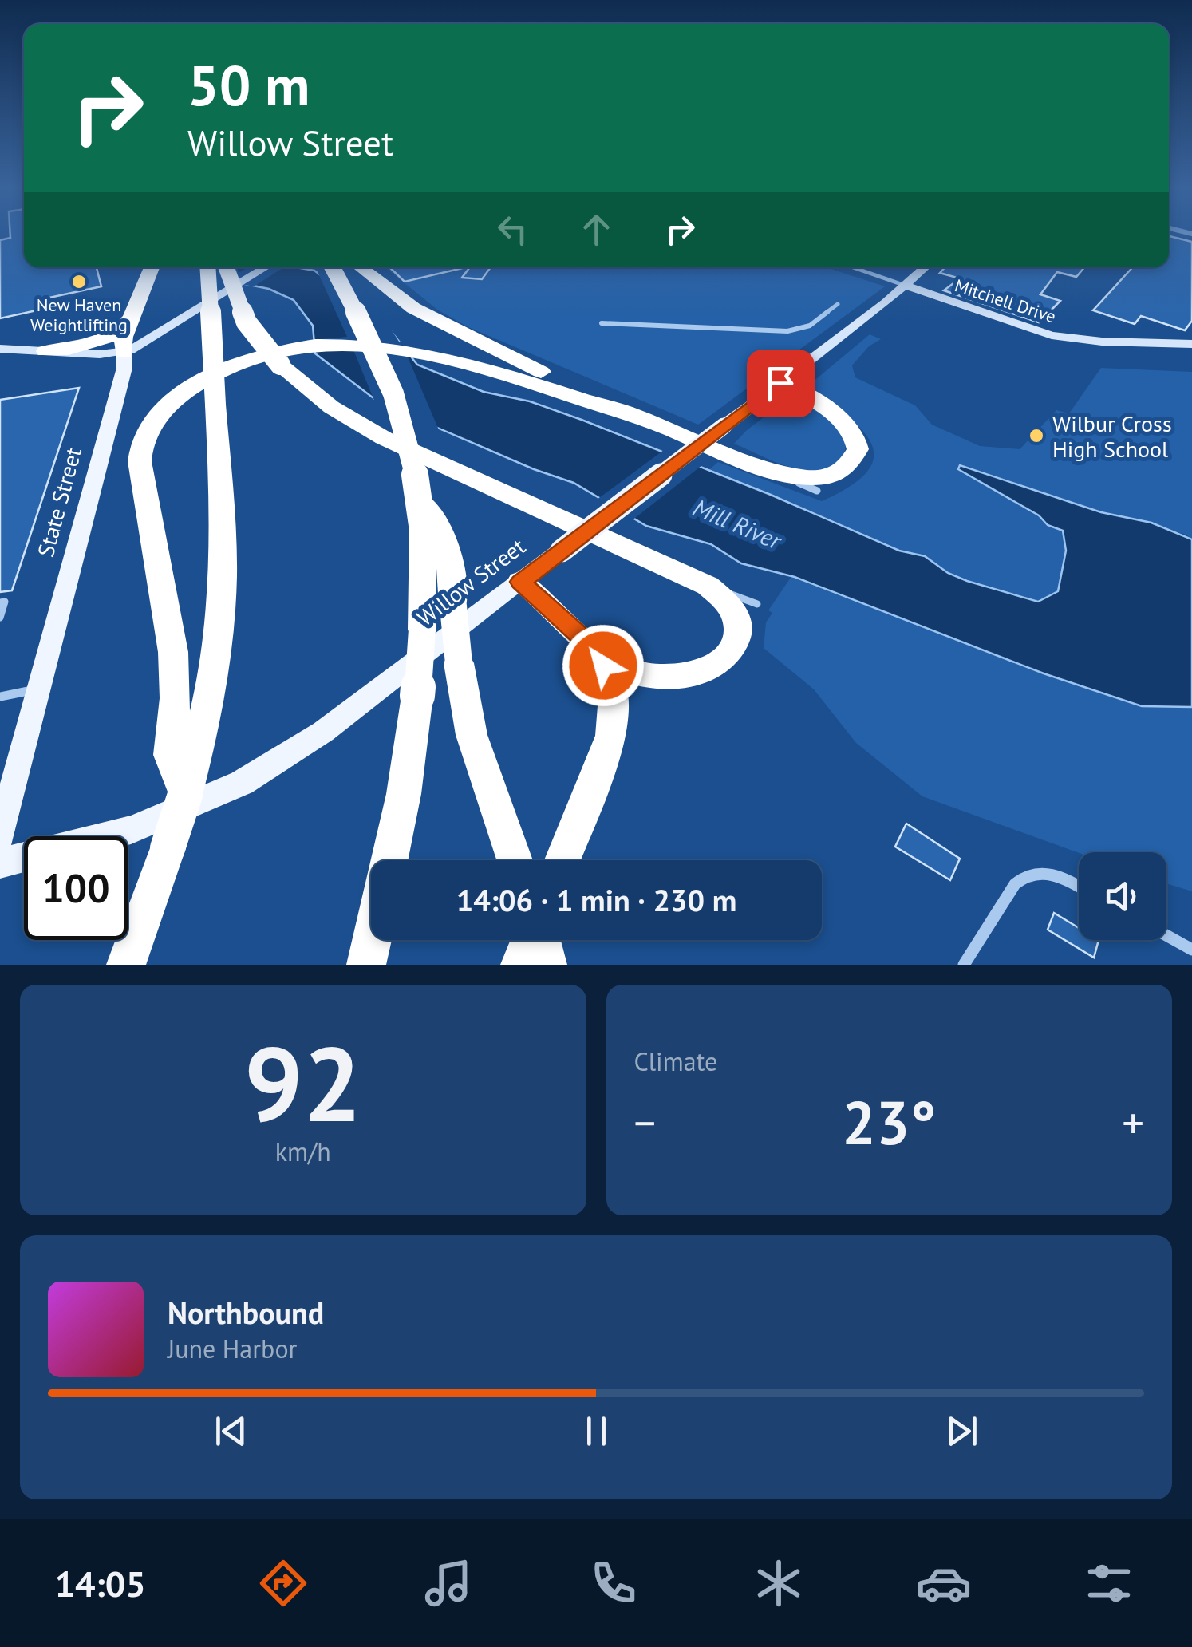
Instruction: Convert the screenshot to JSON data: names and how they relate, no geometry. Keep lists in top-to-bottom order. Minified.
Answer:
{"streets":{"main road":["Mitchell Drive","State Street","Willow Street"]},"crossings":[["Mitchell Drive","Willow Street"]],"water":["Mill River"],"places":["New Haven Weightlifting","Wilbur Cross High School"],"page":{"turn":["50 m","Willow Street"],"limit":"100","trip":"14:06 · 1 min · 230 m","tile":[["92","km/h"],"Climate"],"heat":["−","23°","+"],"song":["Northbound","June Harbor"],"tabs":"14:05"}}
